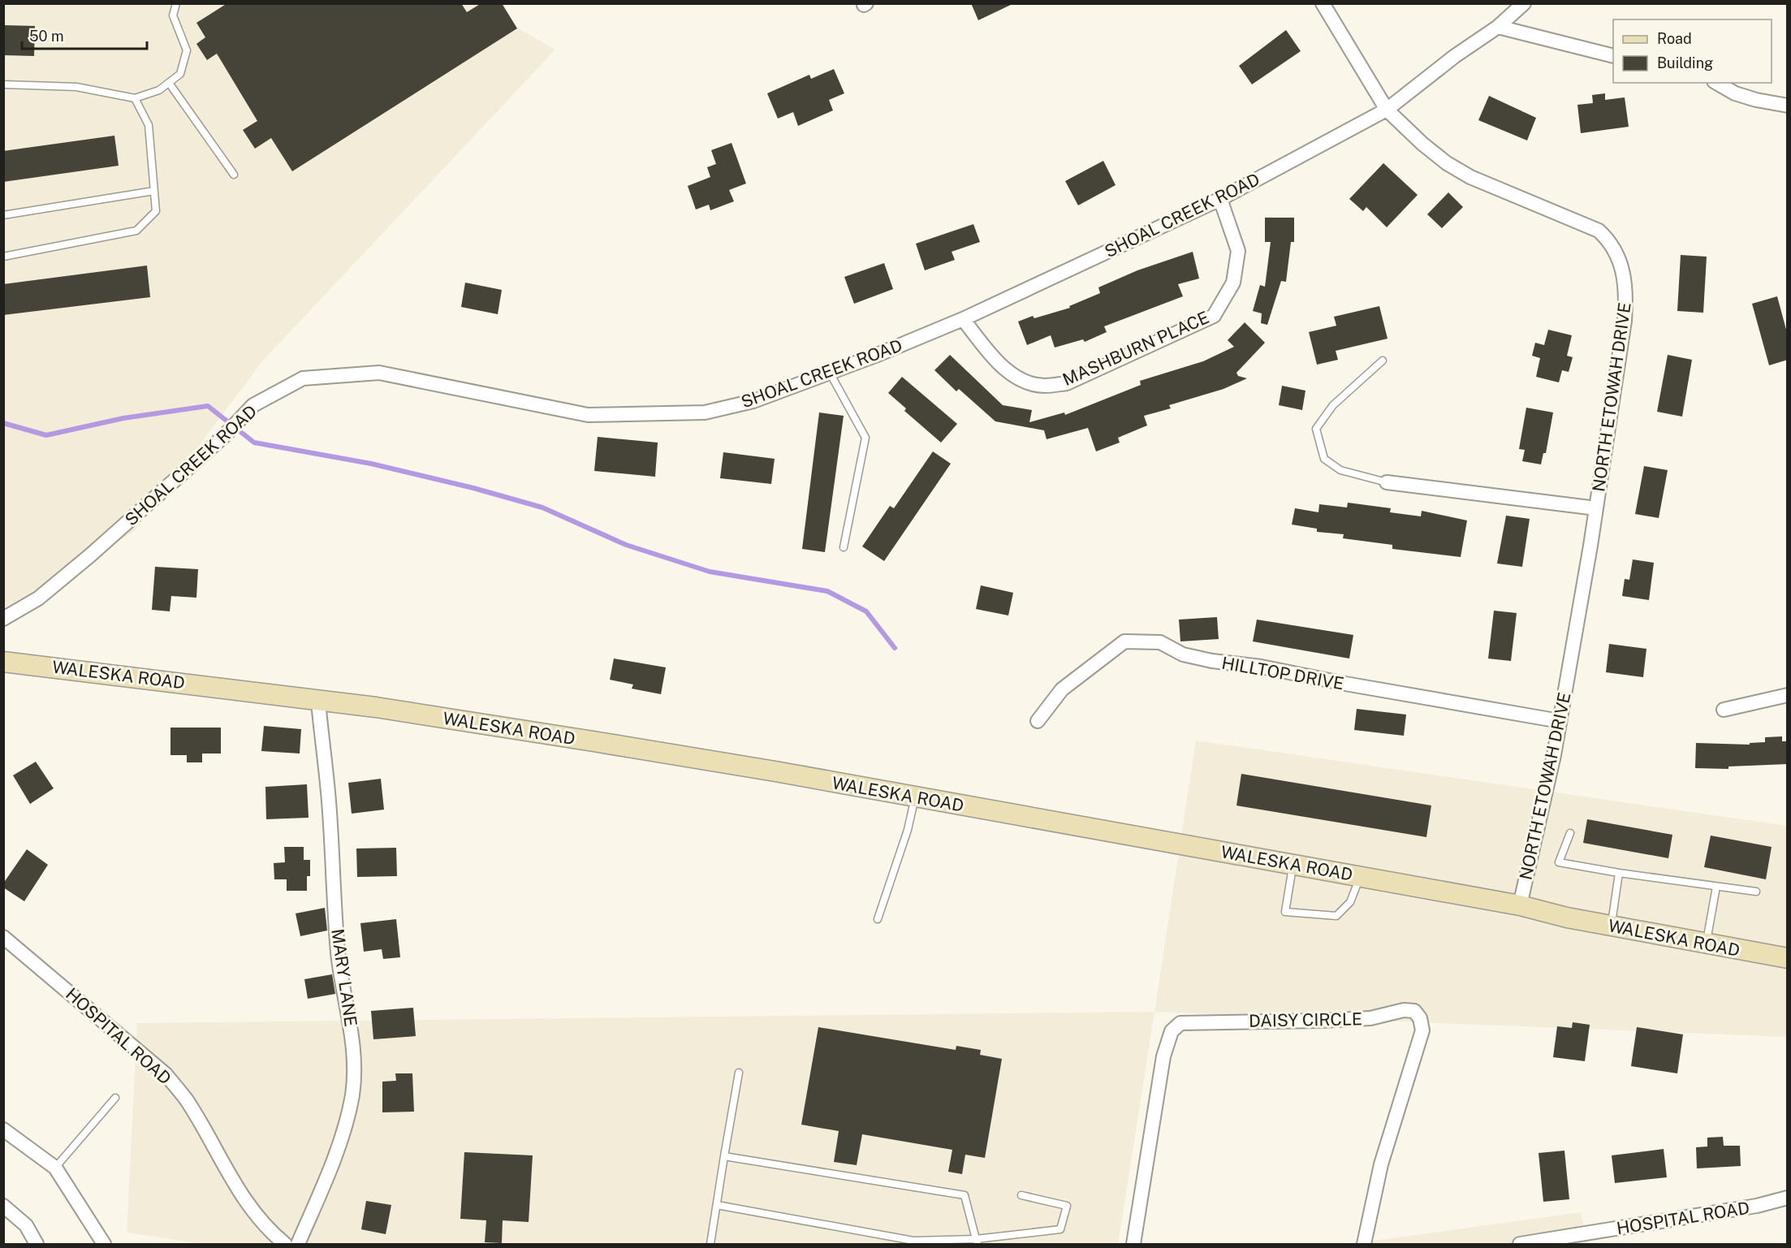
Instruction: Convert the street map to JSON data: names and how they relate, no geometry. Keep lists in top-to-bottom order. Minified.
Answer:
{"streets":{"main road":["WALESKA ROAD"],"street":["SHOAL CREEK ROAD","MASHBURN PLACE","NORTH ETOWAH DRIVE","HILLTOP DRIVE","MARY LANE","DAISY CIRCLE","HOSPITAL ROAD"]},"crossings":[["SHOAL CREEK ROAD","MASHBURN PLACE"],["SHOAL CREEK ROAD","NORTH ETOWAH DRIVE"],["NORTH ETOWAH DRIVE","HILLTOP DRIVE"],["NORTH ETOWAH DRIVE","WALESKA ROAD"],["WALESKA ROAD","MARY LANE"]],"legend":["Road","Building"],"scale_bar":"50 m"}
